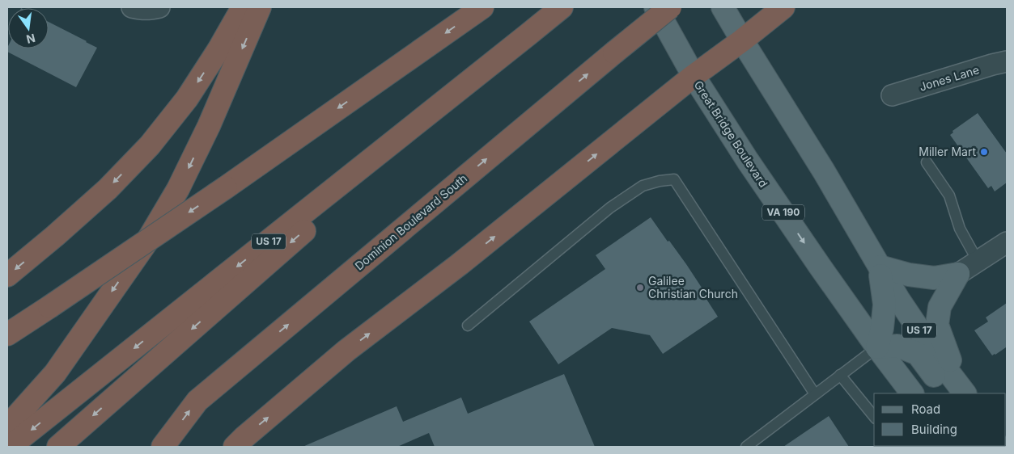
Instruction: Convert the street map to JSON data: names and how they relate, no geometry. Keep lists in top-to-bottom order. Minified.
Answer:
{"streets":{"highway":["Dominion Boulevard South","US 17"],"main road":["Great Bridge Boulevard","VA 190"],"street":["Jones Lane"]},"places":["Miller Mart","Galilee Christian Church"],"legend":["Road","Building"],"north":"bottom"}
